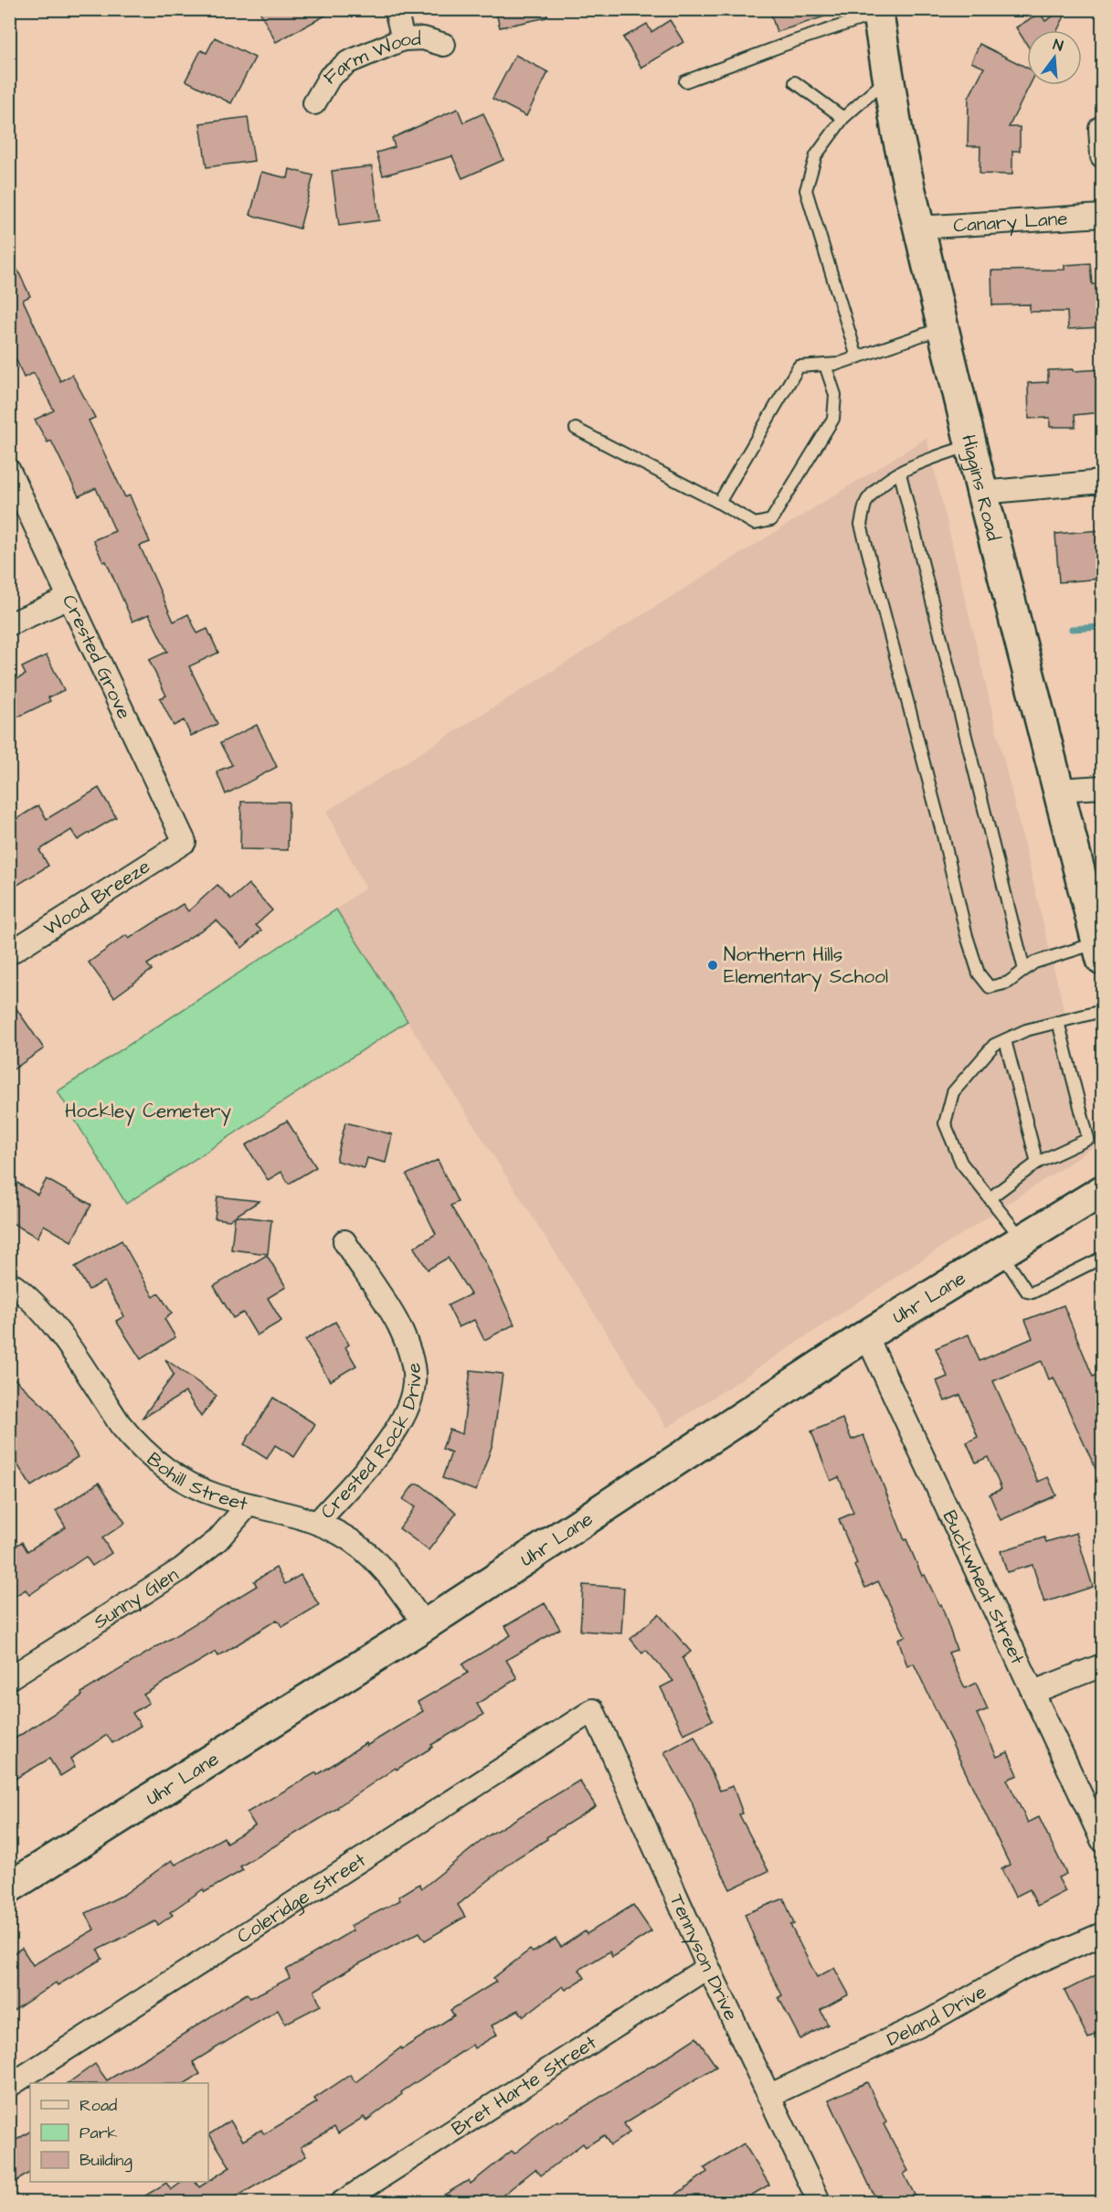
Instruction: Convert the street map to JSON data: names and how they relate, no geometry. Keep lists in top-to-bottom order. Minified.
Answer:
{"streets":{"street":["Farm Wood","Canary Lane","Higgins Road","Crested Grove","Wood Breeze","Uhr Lane","Crested Rock Drive","Bohill Street","Buckwheat Street","Sunny Glen","Coleridge Street","Tennyson Drive","Deland Drive","Bret Harte Street"]},"crossings":[["Canary Lane","Higgins Road"],["Crested Grove","Wood Breeze"],["Uhr Lane","Bohill Street"],["Uhr Lane","Buckwheat Street"],["Crested Rock Drive","Bohill Street"],["Bohill Street","Sunny Glen"],["Coleridge Street","Tennyson Drive"],["Tennyson Drive","Deland Drive"],["Tennyson Drive","Bret Harte Street"]],"parks":["Hockley Cemetery"],"places":["Northern Hills Elementary School"],"legend":["Road","Park","Building"],"north":"top"}
